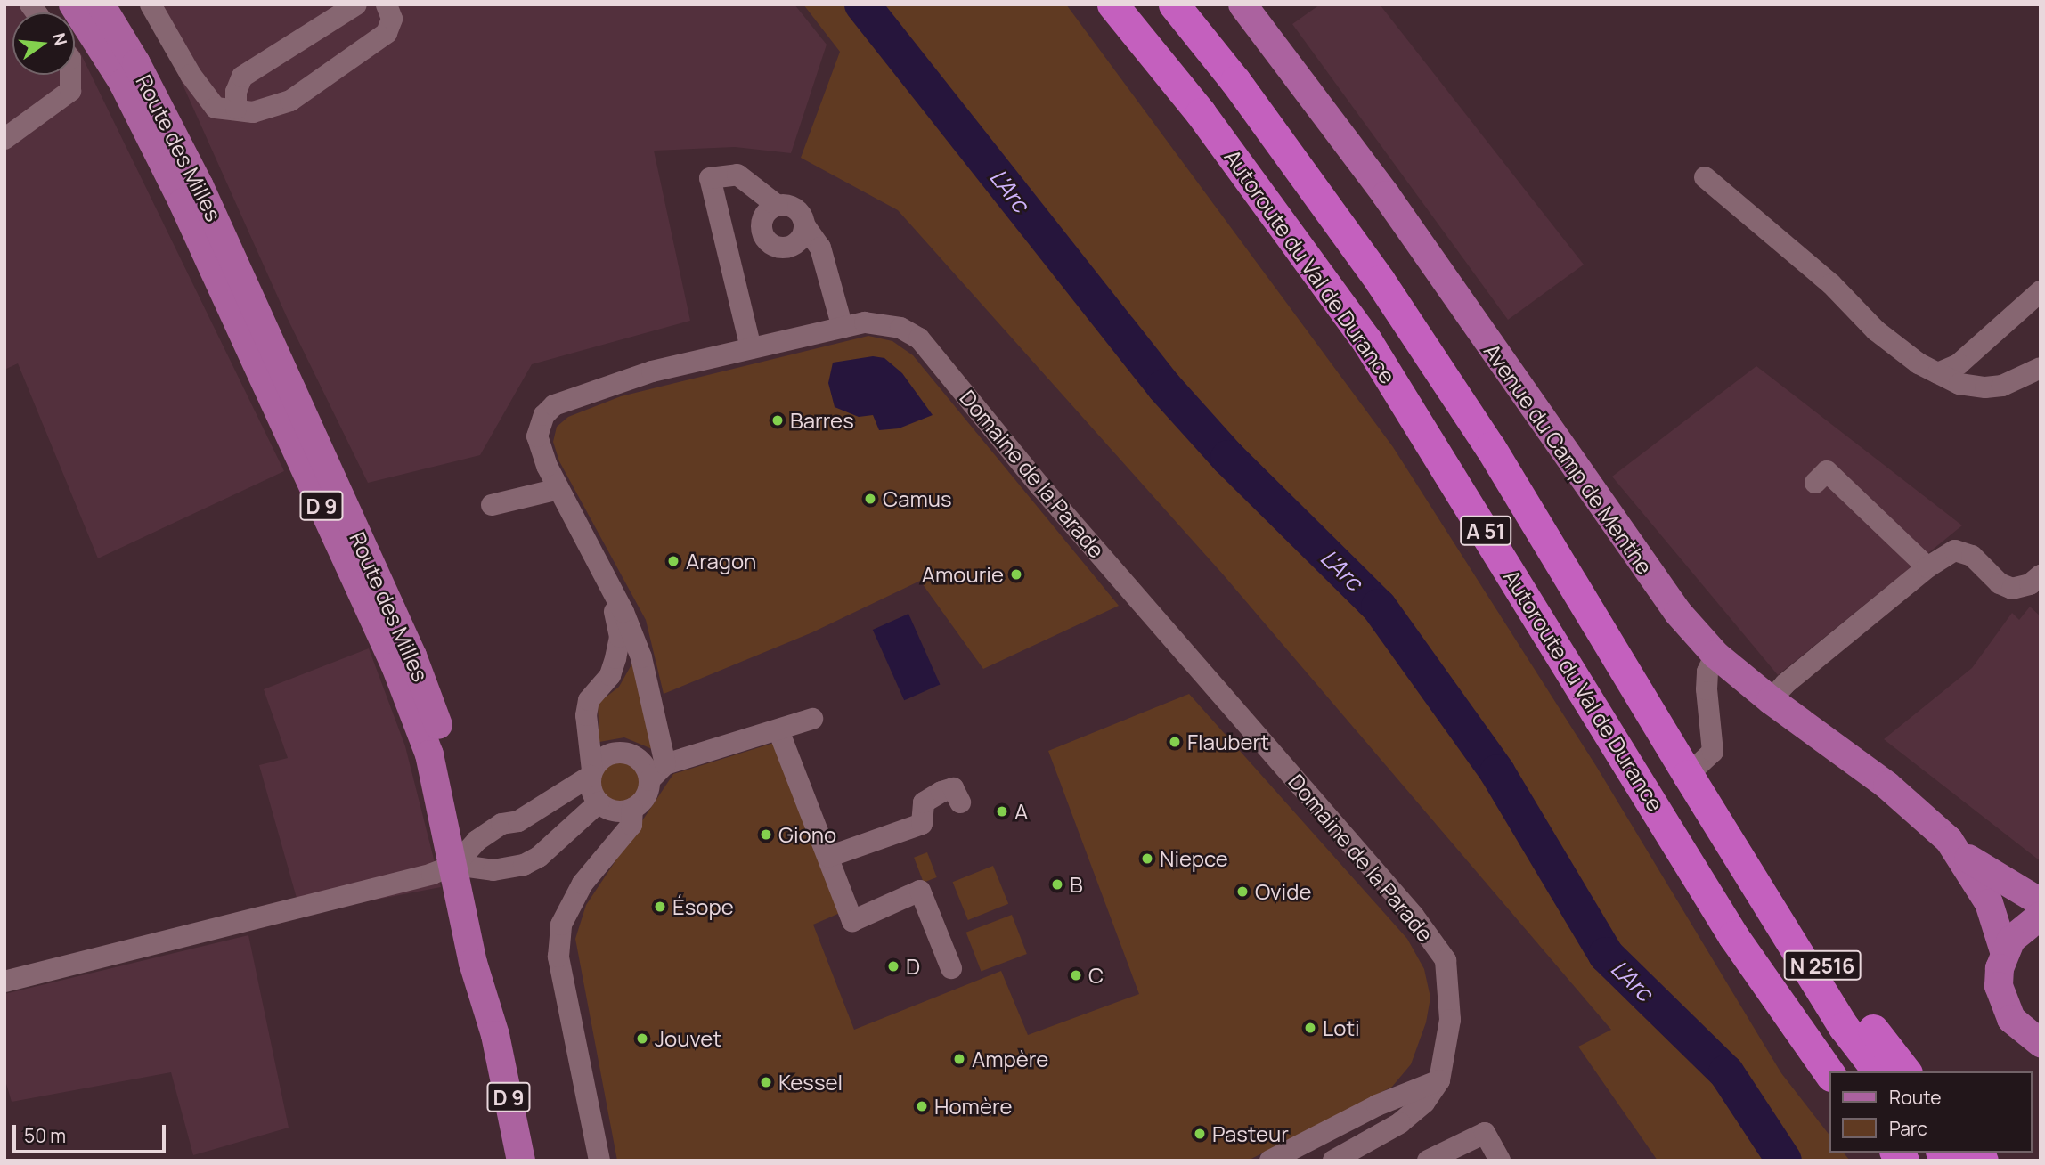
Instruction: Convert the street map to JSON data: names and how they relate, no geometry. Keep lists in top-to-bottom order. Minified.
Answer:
{"streets":{"highway":["Autoroute du Val de Durance","A 51","N 2516"],"main road":["Route des Milles","Avenue du Camp de Menthe","D 9"],"street":["Domaine de la Parade"]},"crossings":[["Autoroute du Val de Durance","N 2516"]],"water":["L'Arc"],"places":["Barres","Camus","Aragon","Amourie","Flaubert","A","Giono","Niepce","B","Ovide","Ésope","D","C","Loti","Jouvet","Ampère","Kessel","Homère","Pasteur"],"legend":["Route","Parc"],"scale_bar":"50 m","north":"right"}
